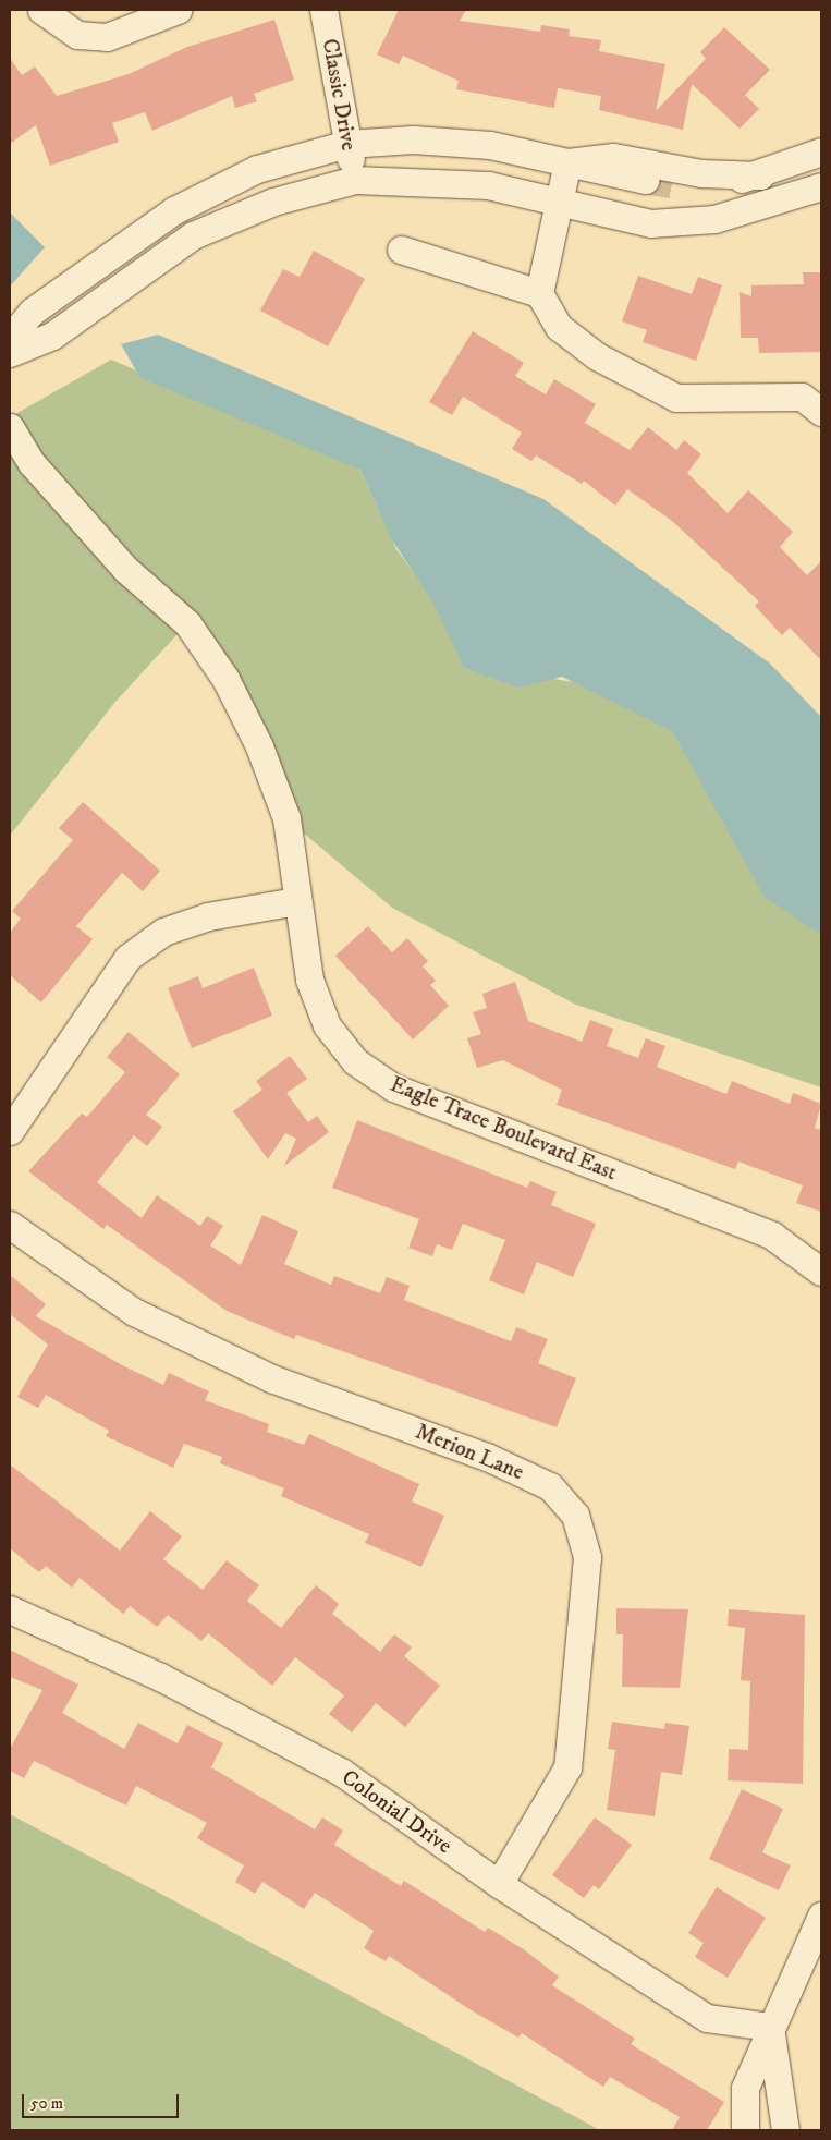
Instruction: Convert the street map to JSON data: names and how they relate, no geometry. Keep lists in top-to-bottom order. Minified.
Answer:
{"streets":{"street":["Classic Drive","Eagle Trace Boulevard East","Merion Lane","Colonial Drive"]},"crossings":[["Merion Lane","Colonial Drive"]],"scale_bar":"50 m"}
